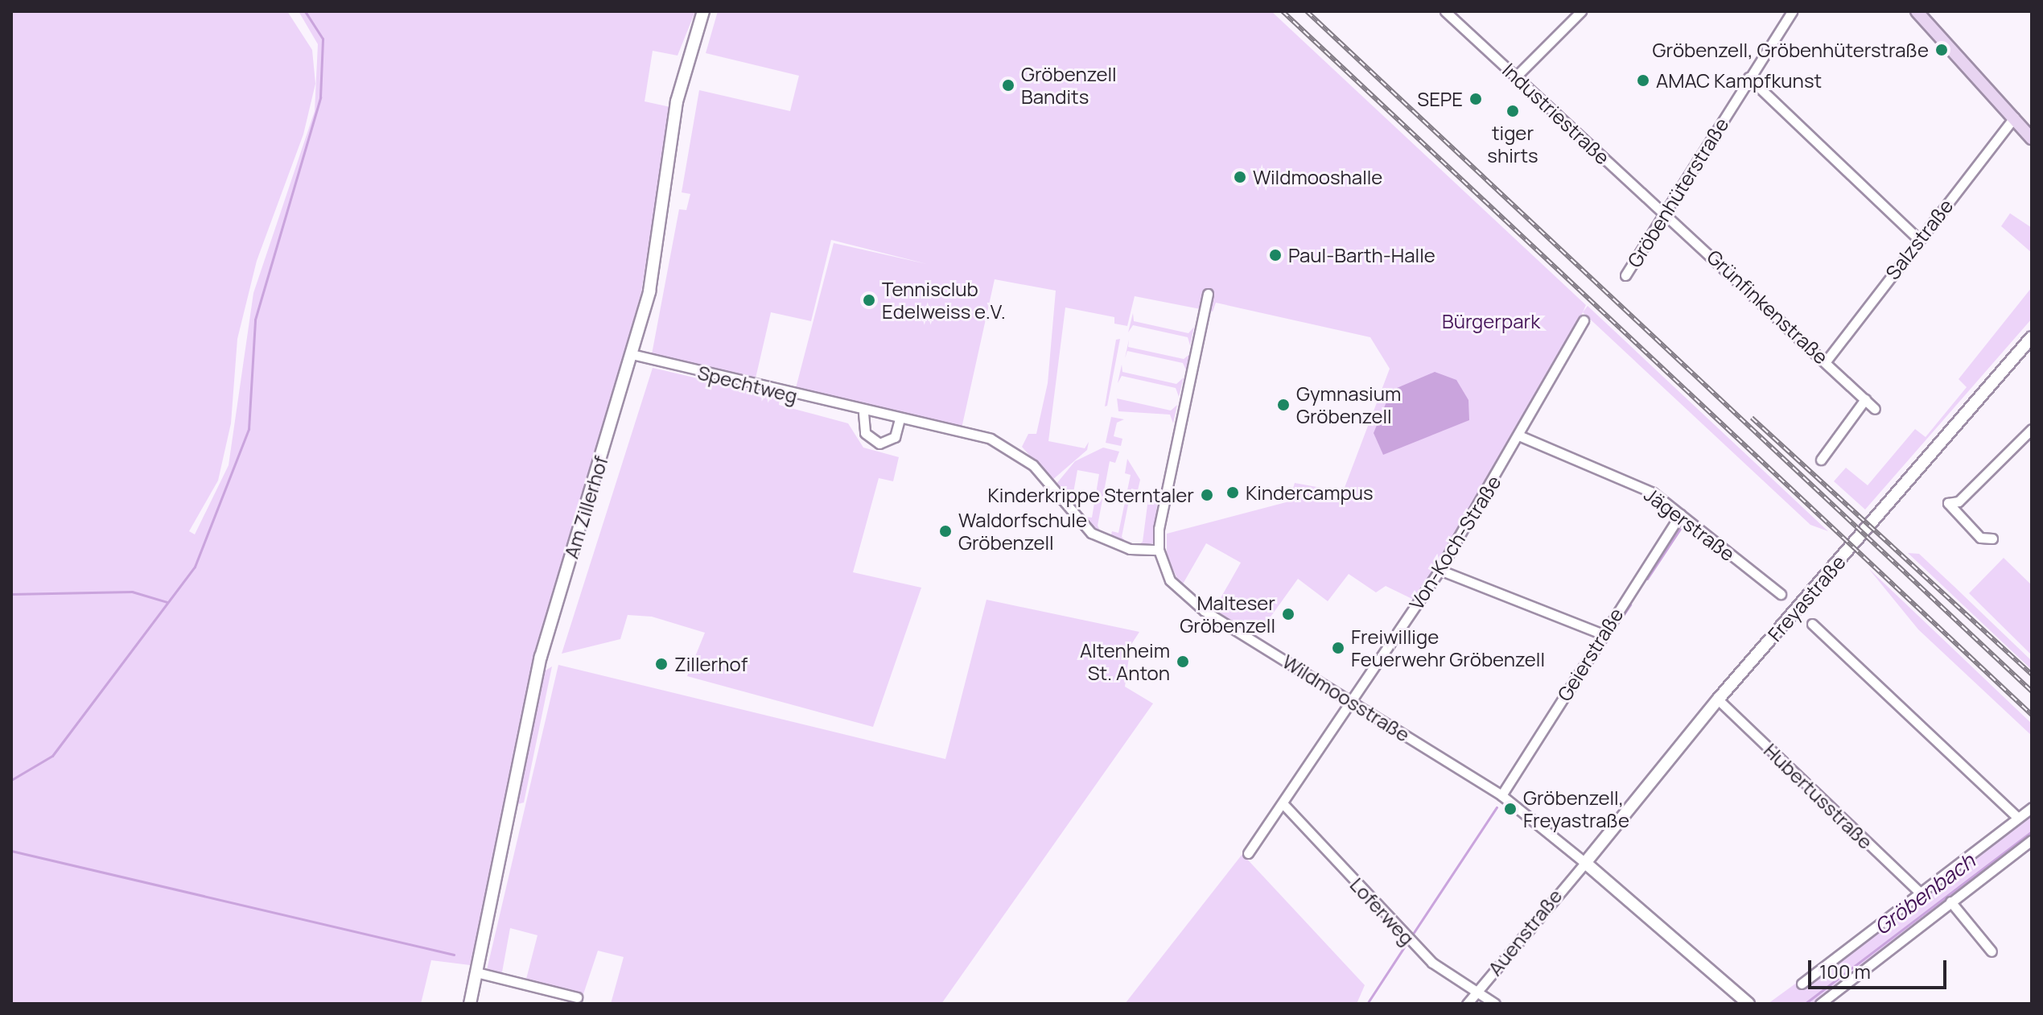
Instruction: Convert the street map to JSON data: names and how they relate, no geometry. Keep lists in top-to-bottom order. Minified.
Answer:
{"streets":{"street":["Industriestraße","Gröbenhüterstraße","Salzstraße","Grünfinkenstraße","Spechtweg","Am Zillerhof","Jägerstraße","Von-Koch-Straße","Freyastraße","Geierstraße","Wildmoosstraße","Hubertusstraße","Loferweg","Auenstraße"]},"crossings":[["Industriestraße","Gröbenhüterstraße"],["Industriestraße","Grünfinkenstraße"],["Gröbenhüterstraße","Grünfinkenstraße"],["Salzstraße","Grünfinkenstraße"],["Spechtweg","Am Zillerhof"],["Spechtweg","Wildmoosstraße"],["Jägerstraße","Von-Koch-Straße"],["Jägerstraße","Geierstraße"],["Von-Koch-Straße","Wildmoosstraße"],["Von-Koch-Straße","Loferweg"],["Freyastraße","Wildmoosstraße"],["Freyastraße","Hubertusstraße"],["Freyastraße","Auenstraße"],["Geierstraße","Wildmoosstraße"],["Wildmoosstraße","Auenstraße"],["Loferweg","Auenstraße"]],"water":["Gröbenbach"],"parks":["Bürgerpark"],"places":["Gröbenzell, Gröbenhüterstraße","AMAC Kampfkunst","Gröbenzell Bandits","SEPE","tiger shirts","Wildmooshalle","Paul-Barth-Halle","Tennisclub Edelweiss e.V.","Gymnasium Gröbenzell","Kindercampus","Kinderkrippe Sterntaler","Waldorfschule Gröbenzell","Malteser Gröbenzell","Freiwillige Feuerwehr Gröbenzell","Altenheim St. Anton","Zillerhof","Gröbenzell, Freyastraße"],"scale_bar":"100 m"}
